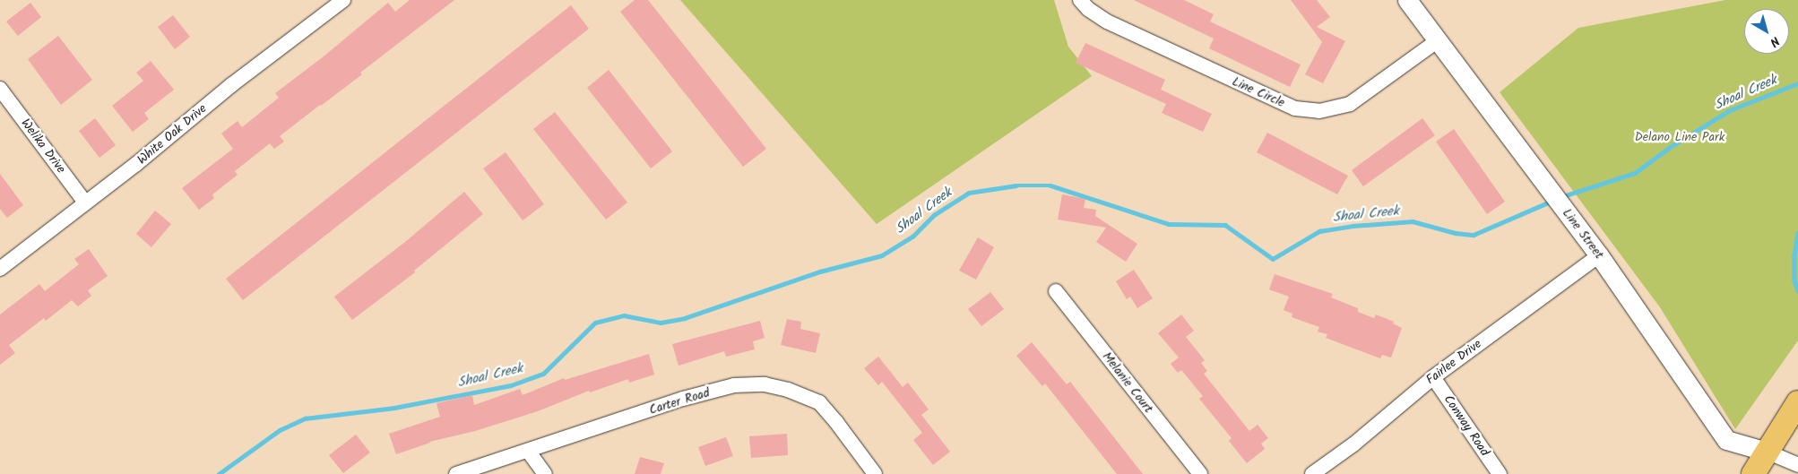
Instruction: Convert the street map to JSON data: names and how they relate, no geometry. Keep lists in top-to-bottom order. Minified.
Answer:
{"streets":{"street":["Line Circle","White Oak Drive","Welika Drive","Line Street","Fairlee Drive","Melanie Court","Carter Road","Conway Road"]},"crossings":[["Line Circle","Line Street"],["White Oak Drive","Welika Drive"],["Line Street","Fairlee Drive"],["Fairlee Drive","Conway Road"]],"water":["Shoal Creek"],"parks":["Delano Line Park"],"north":"bottom right"}
